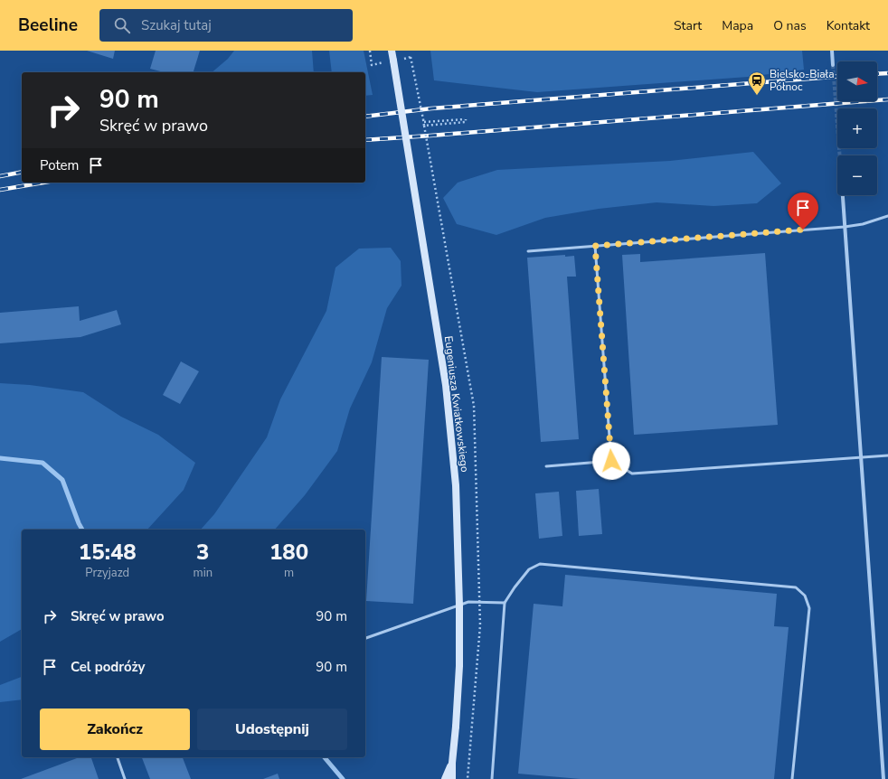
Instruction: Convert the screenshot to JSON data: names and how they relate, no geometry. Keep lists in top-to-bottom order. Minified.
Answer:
{"streets":{"street":["Eugeniusza Kwiatkowskiego"]},"places":{"station":["Bielsko-Biała Północ"]},"north":"right","page":{"header":"Beeline","search":"Szukaj tutaj","nav":["Start","Mapa","O nas","Kontakt"],"map_buttons":["+","−"],"turn":["90 m","Skręć w prawo"],"then":"Potem","eta":["15:48","Przyjazd","3","min","180","m"],"list":[{"name":"Skręć w prawo","value":"90 m"},{"name":"Cel podróży","value":"90 m"}],"buttons":["Zakończ","Udostępnij"]}}
